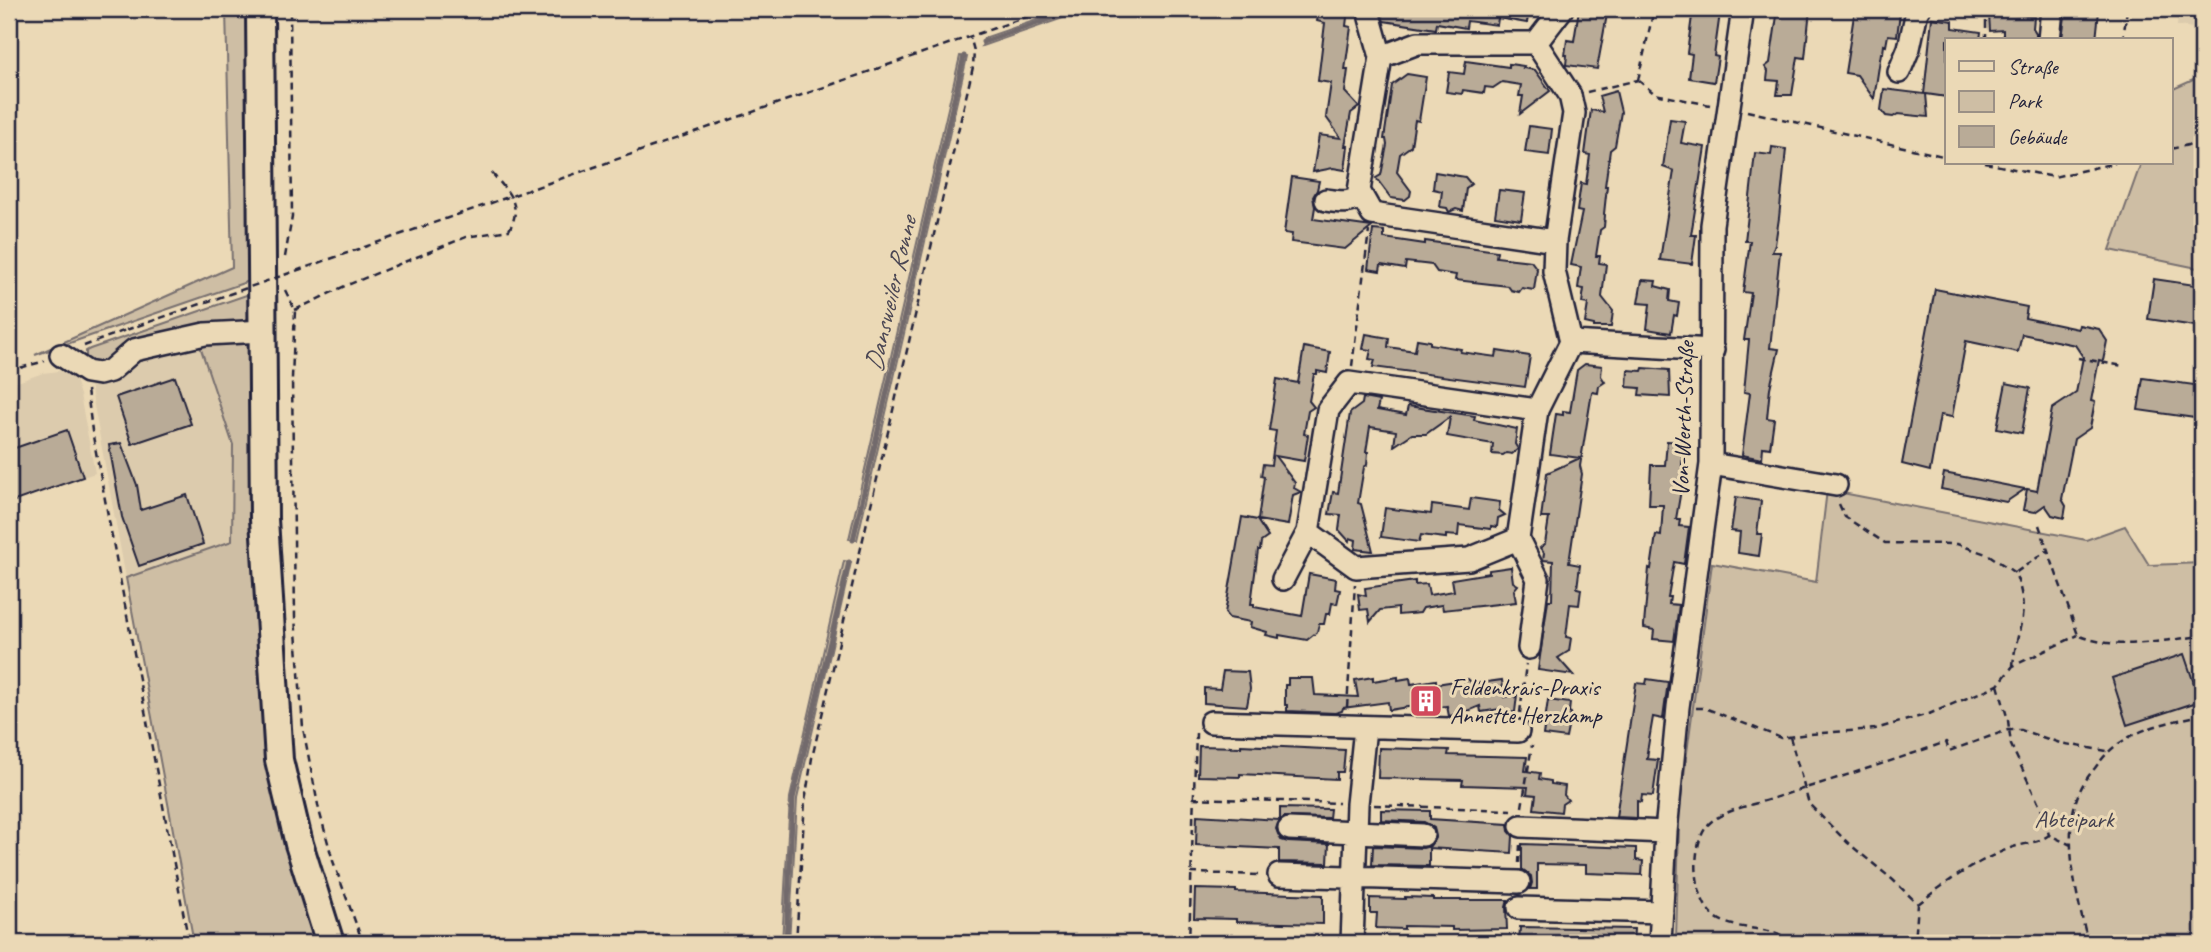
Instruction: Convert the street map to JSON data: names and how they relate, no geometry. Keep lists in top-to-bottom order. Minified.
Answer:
{"streets":{"street":["Von-Werth-Straße"]},"water":["Dansweiler Ronne"],"parks":["Abteipark"],"places":{"building":["Feldenkrais-Praxis Annette Herzkamp"]},"legend":["Straße","Park","Gebäude"]}
